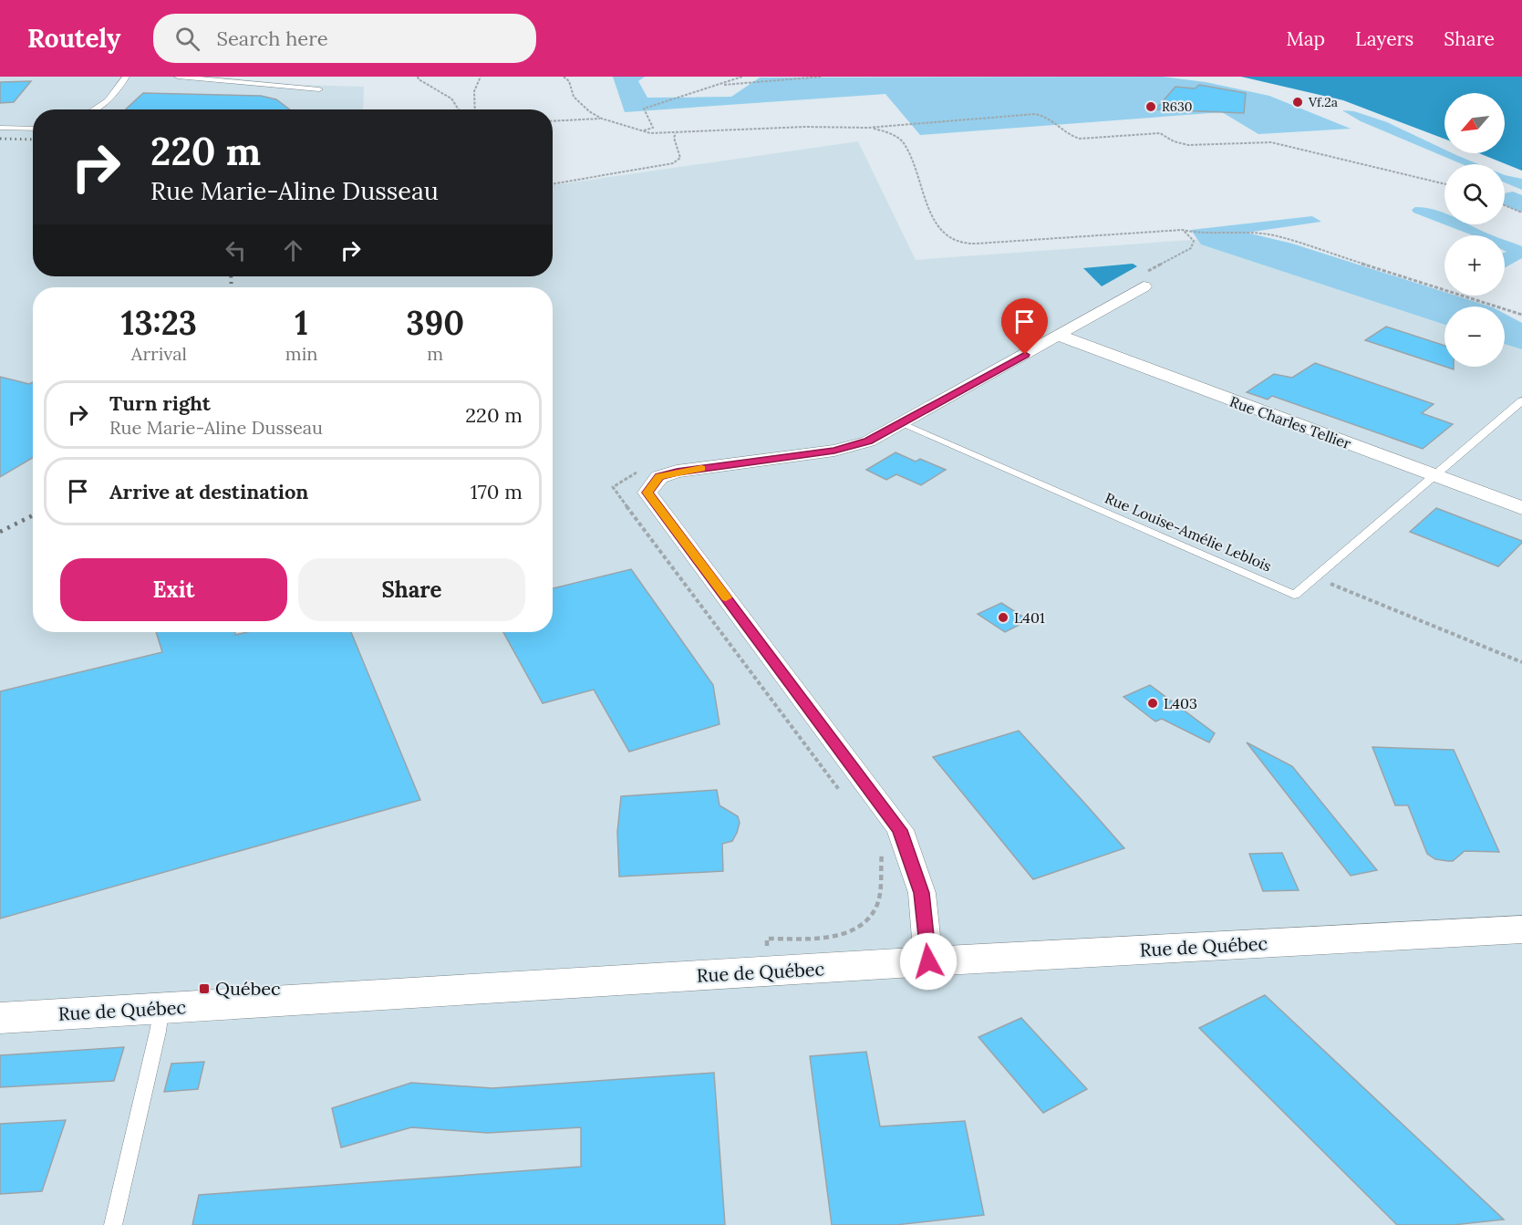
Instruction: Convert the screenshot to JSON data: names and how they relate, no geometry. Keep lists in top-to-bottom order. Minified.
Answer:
{"streets":{"street":["Rue Charles Tellier","Rue de Québec"],"lane":["Rue Louise-Amélie Leblois"]},"crossings":[["Rue Charles Tellier","Rue Louise-Amélie Leblois"]],"places":{"other":["Vf.2a","R630","L401","L403"],"transit":["Québec"]},"north":"bottom left","page":{"header":"Routely","search":"Search here","nav":["Map","Layers","Share"],"map_buttons":["+","−"],"turn":["220 m","Rue Marie-Aline Dusseau"],"eta":["13:23","Arrival","1","min","390","m"],"list":[{"name":"Turn right","note":"Rue Marie-Aline Dusseau","value":"220 m"},{"name":"Arrive at destination","value":"170 m"}],"buttons":["Exit","Share"]}}
